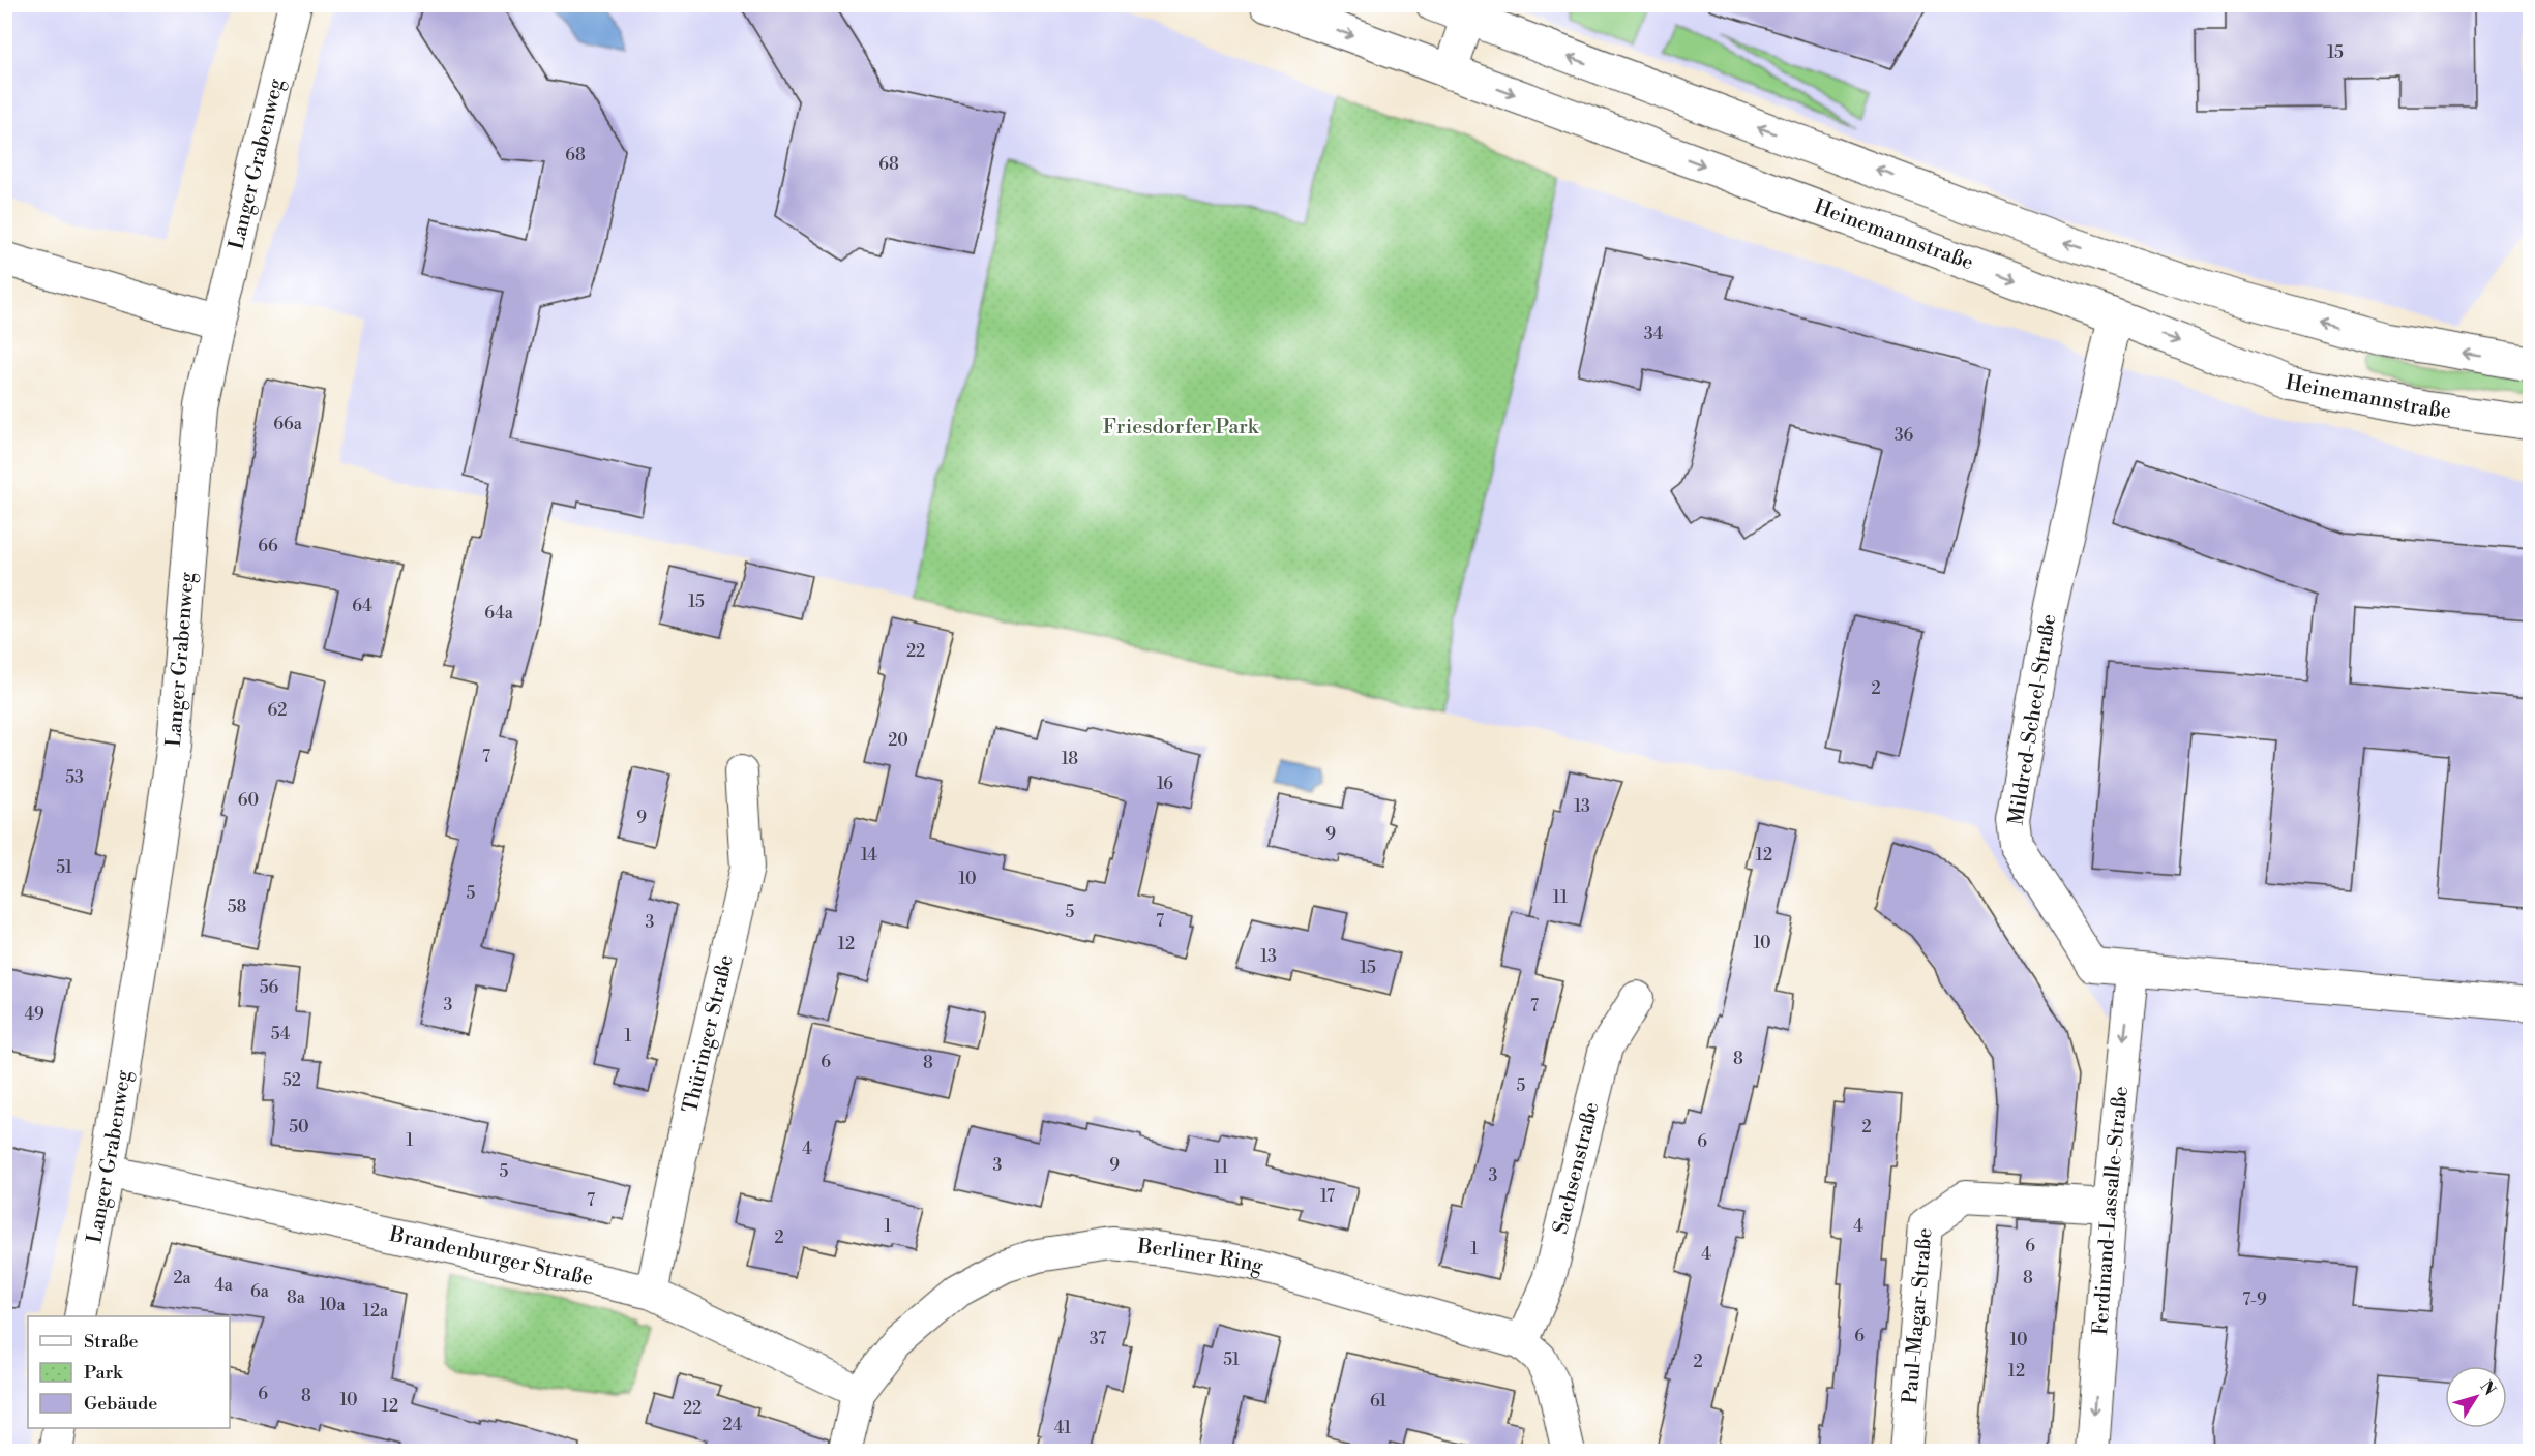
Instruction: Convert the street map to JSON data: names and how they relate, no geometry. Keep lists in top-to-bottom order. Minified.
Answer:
{"streets":{"main road":["Heinemannstraße"],"street":["Langer Grabenweg","Mildred-Scheel-Straße","Thüringer Straße","Sachsenstraße","Ferdinand-Lassalle-Straße","Brandenburger Straße","Berliner Ring","Paul-Magar-Straße"]},"crossings":[["Langer Grabenweg","Brandenburger Straße"],["Heinemannstraße","Mildred-Scheel-Straße"],["Mildred-Scheel-Straße","Ferdinand-Lassalle-Straße"],["Thüringer Straße","Brandenburger Straße"],["Sachsenstraße","Berliner Ring"],["Ferdinand-Lassalle-Straße","Paul-Magar-Straße"],["Brandenburger Straße","Berliner Ring"]],"one_way":["Ferdinand-Lassalle-Straße"],"parks":["Friesdorfer Park"],"house_numbers":["15","68","68","34","66a","36","66","15","64","64a","22","2","62","20","7","18","53","16","60","13","9","9","14","12","51","10","5","11","58","5","7","3","10","12","13","15","56","3","7","49","54","1","8","6","8","52","5","50","2","1","6","4","3","9","11","5","3","17","7","1","4","2","6","1","4","2a","8","4a","6a","8a","7-9","10a","12a","6","37","10","51","2","12","6","8","10","61","12","22","24","41"],"legend":["Straße","Park","Gebäude"],"north":"top right"}
